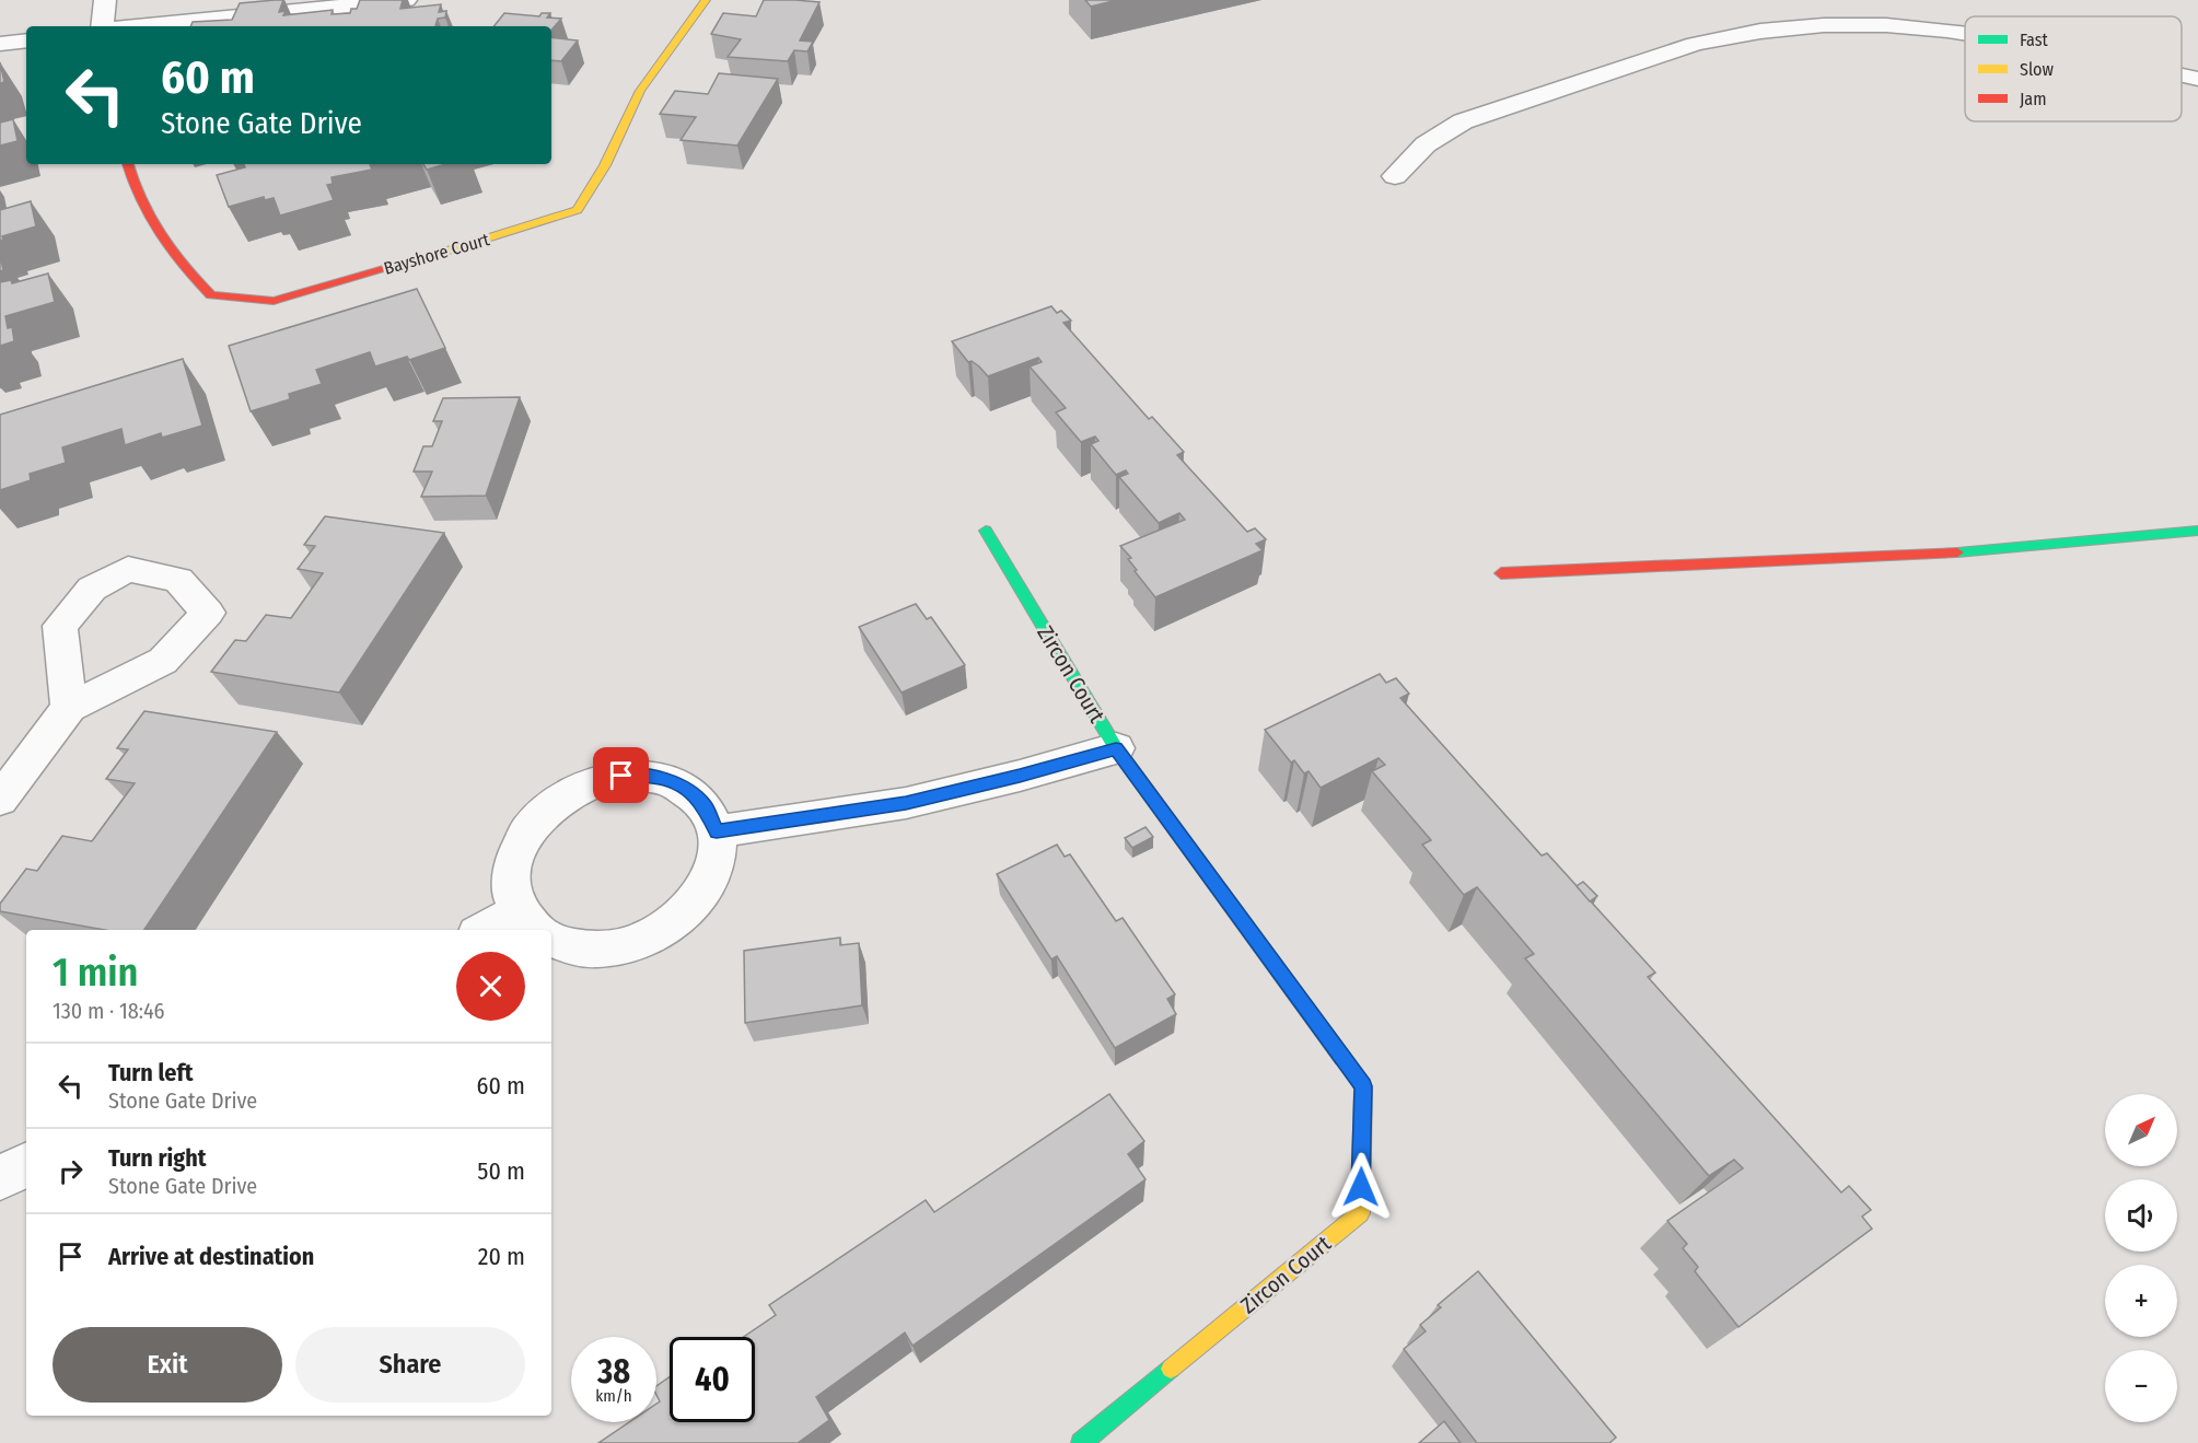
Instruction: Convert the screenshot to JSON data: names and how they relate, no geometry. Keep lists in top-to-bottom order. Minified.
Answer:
{"streets":{"street":["Bayshore Court","Zircon Court"]},"legend":["Fast","Slow","Jam"],"north":"top right","page":{"turn":["60 m","Stone Gate Drive"],"heading":["1 min","130 m · 18:46"],"list":[{"name":"Turn left","note":"Stone Gate Drive","value":"60 m"},{"name":"Turn right","note":"Stone Gate Drive","value":"50 m"},{"name":"Arrive at destination","value":"20 m"}],"map_buttons":["+","−"],"buttons":["Exit","Share"],"speed":"38 km/h","limit":"40"}}
